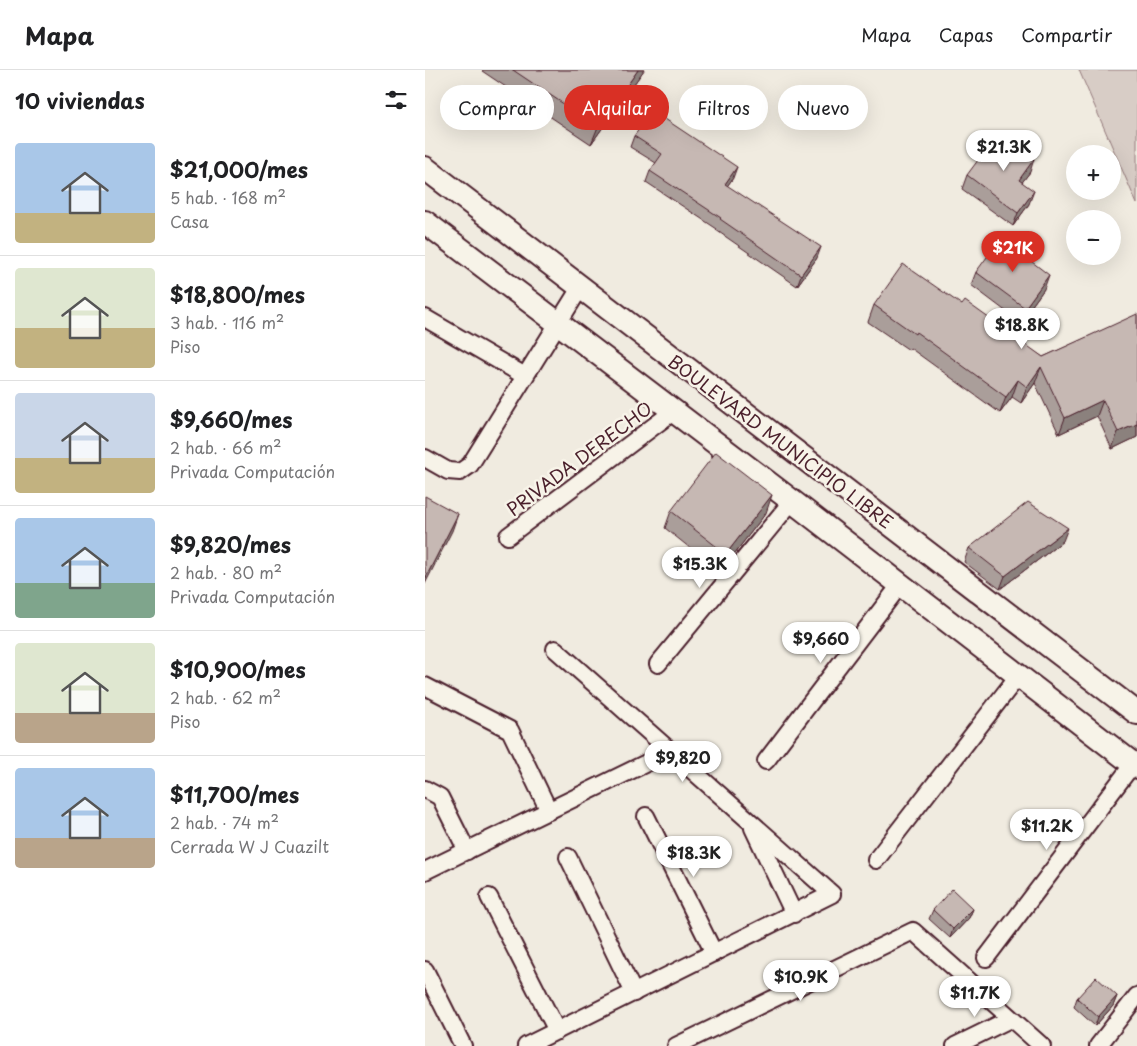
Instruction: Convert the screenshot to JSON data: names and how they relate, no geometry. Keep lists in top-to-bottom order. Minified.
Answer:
{"streets":{"main road":["BOULEVARD MUNICIPIO LIBRE"],"street":["PRIVADA DERECHO"]},"page":{"header":"Mapa","nav":["Mapa","Capas","Compartir"],"heading":"10 viviendas","chip":["Comprar","Alquilar","Filtros","Nuevo"],"list":[{"name":"$21,000/mes","note":"5 hab. · 168 m² · Casa"},{"name":"$18,800/mes","note":"3 hab. · 116 m² · Piso"},{"name":"$9,660/mes","note":"2 hab. · 66 m² · Privada Computación"},{"name":"$9,820/mes","note":"2 hab. · 80 m² · Privada Computación"},{"name":"$10,900/mes","note":"2 hab. · 62 m² · Piso"},{"name":"$11,700/mes","note":"2 hab. · 74 m² · Cerrada W J Cuazilt"}],"price":["$21.3K","$21K","$18.8K","$15.3K","$9,660","$9,820","$11.2K","$18.3K","$10.9K","$11.7K"],"map_buttons":["+","−"]}}
